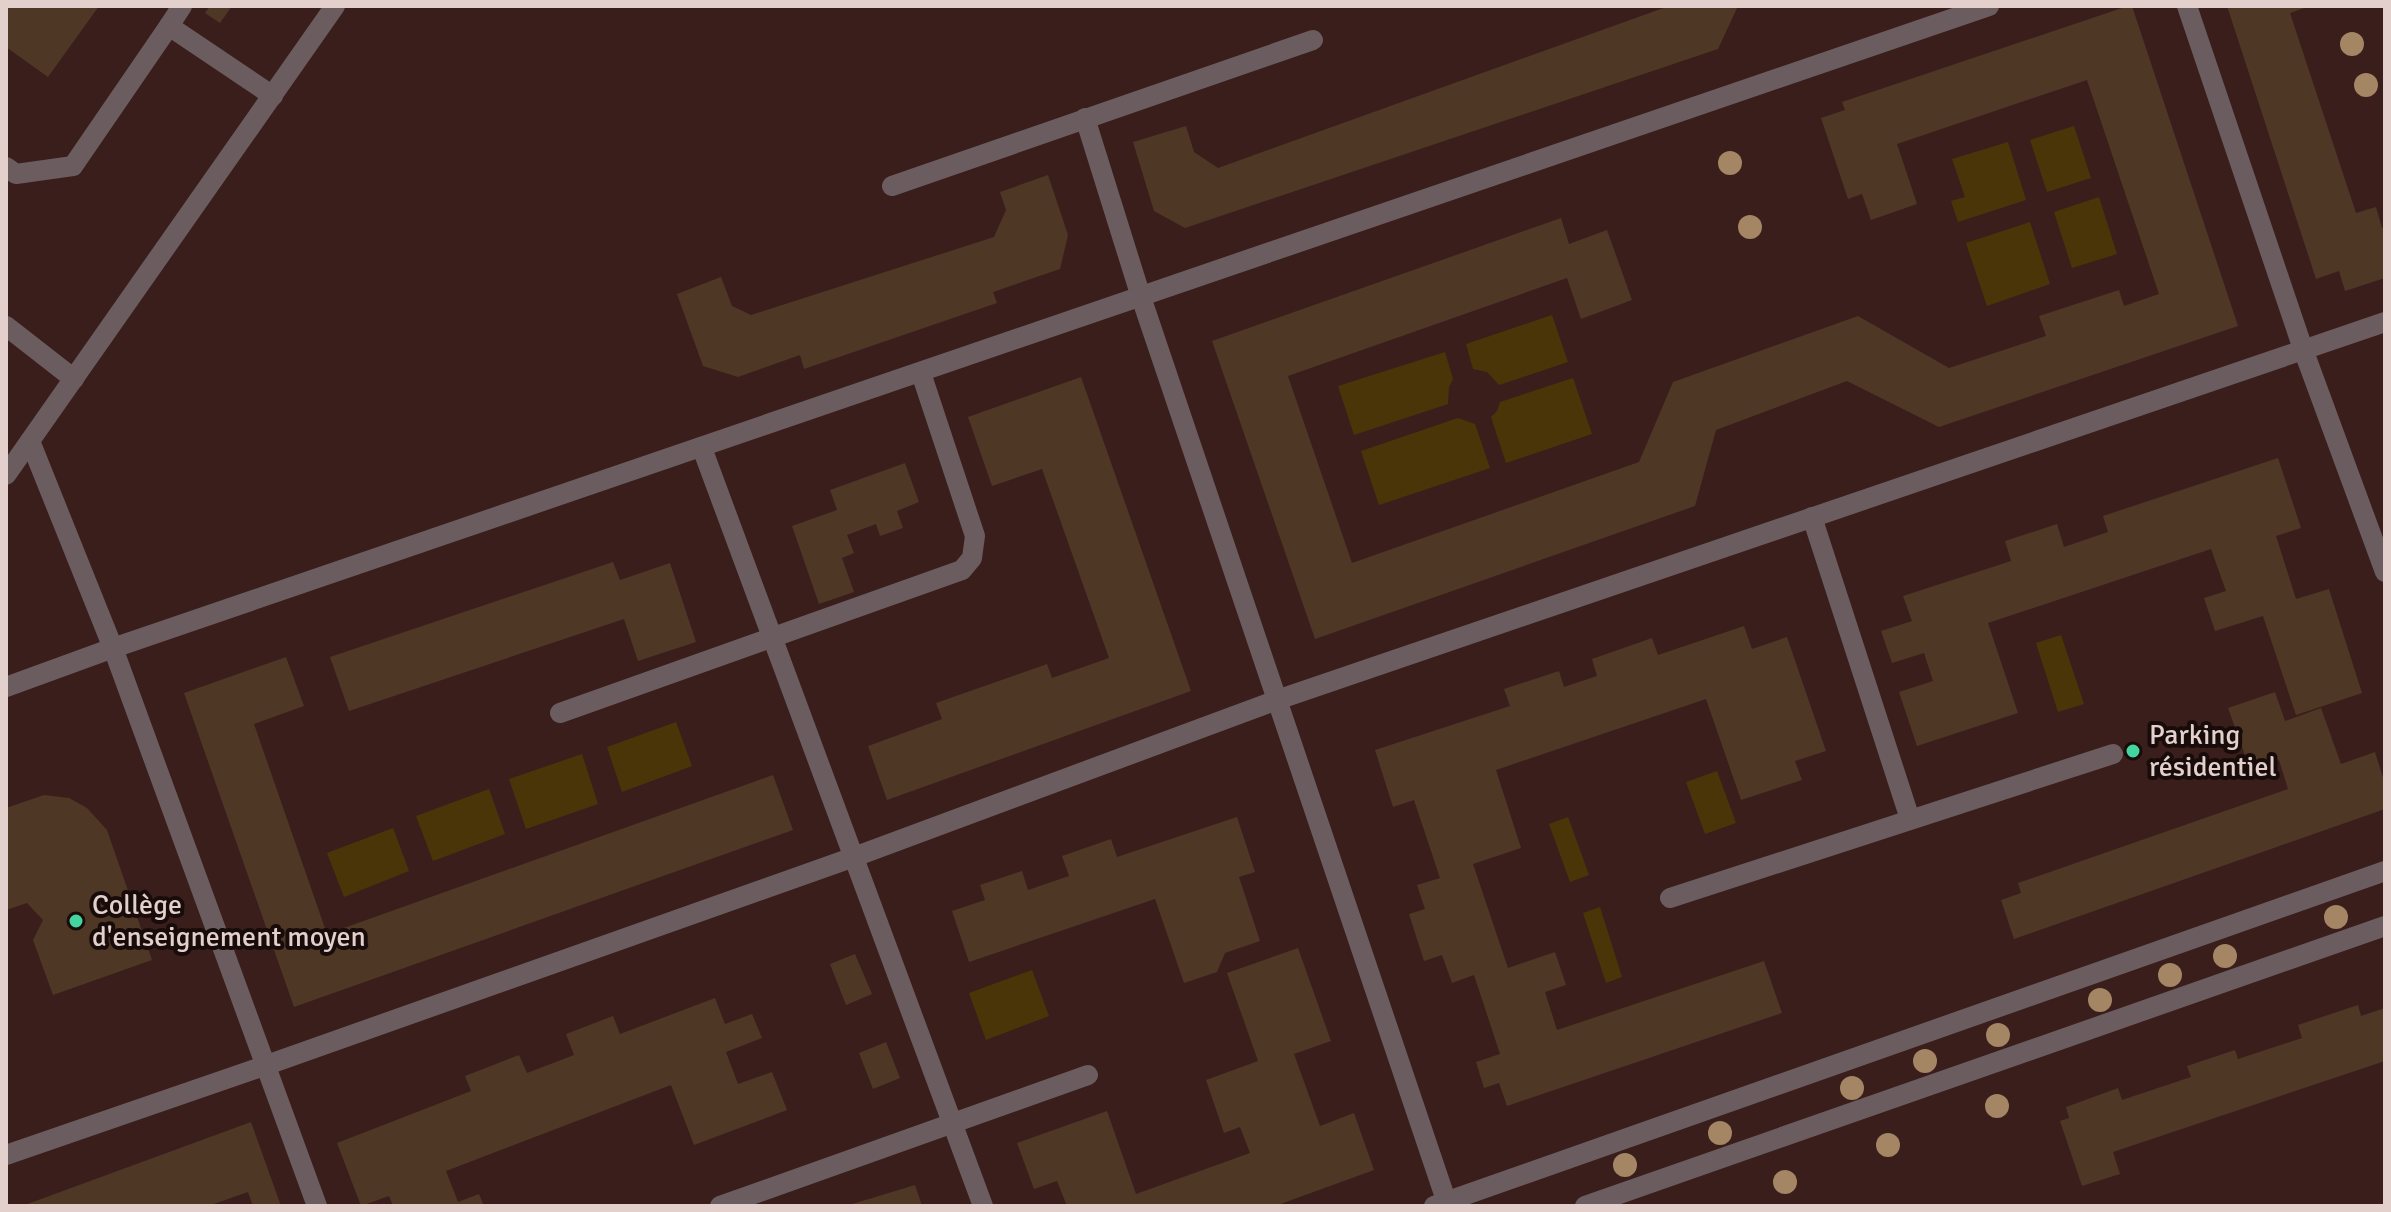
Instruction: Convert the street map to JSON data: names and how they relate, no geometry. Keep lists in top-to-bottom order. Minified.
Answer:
{"places":["Parking résidentiel","Collège d'enseignement moyen"]}
